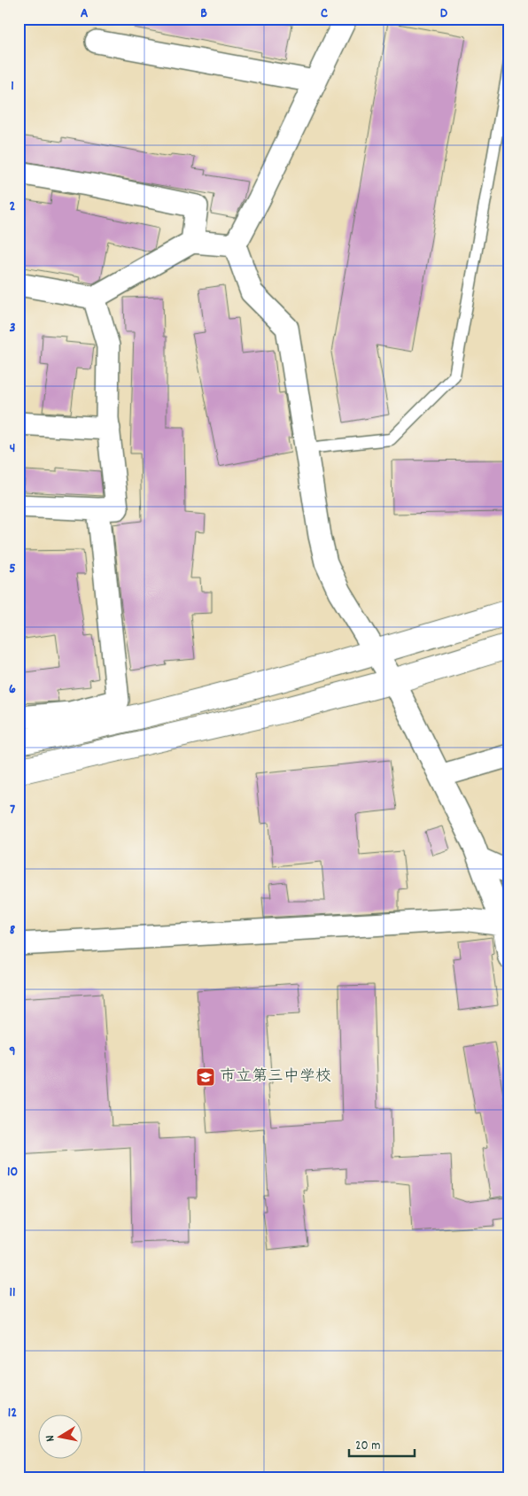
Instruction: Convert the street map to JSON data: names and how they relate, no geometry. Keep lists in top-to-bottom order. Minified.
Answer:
{"places":{"school or university":["市立第三中学校"]},"scale_bar":"20 m","north":"left","grid":{"columns":["A","B","C","D"],"rows":["1","2","3","4","5","6","7","8","9","10","11","12"]}}
